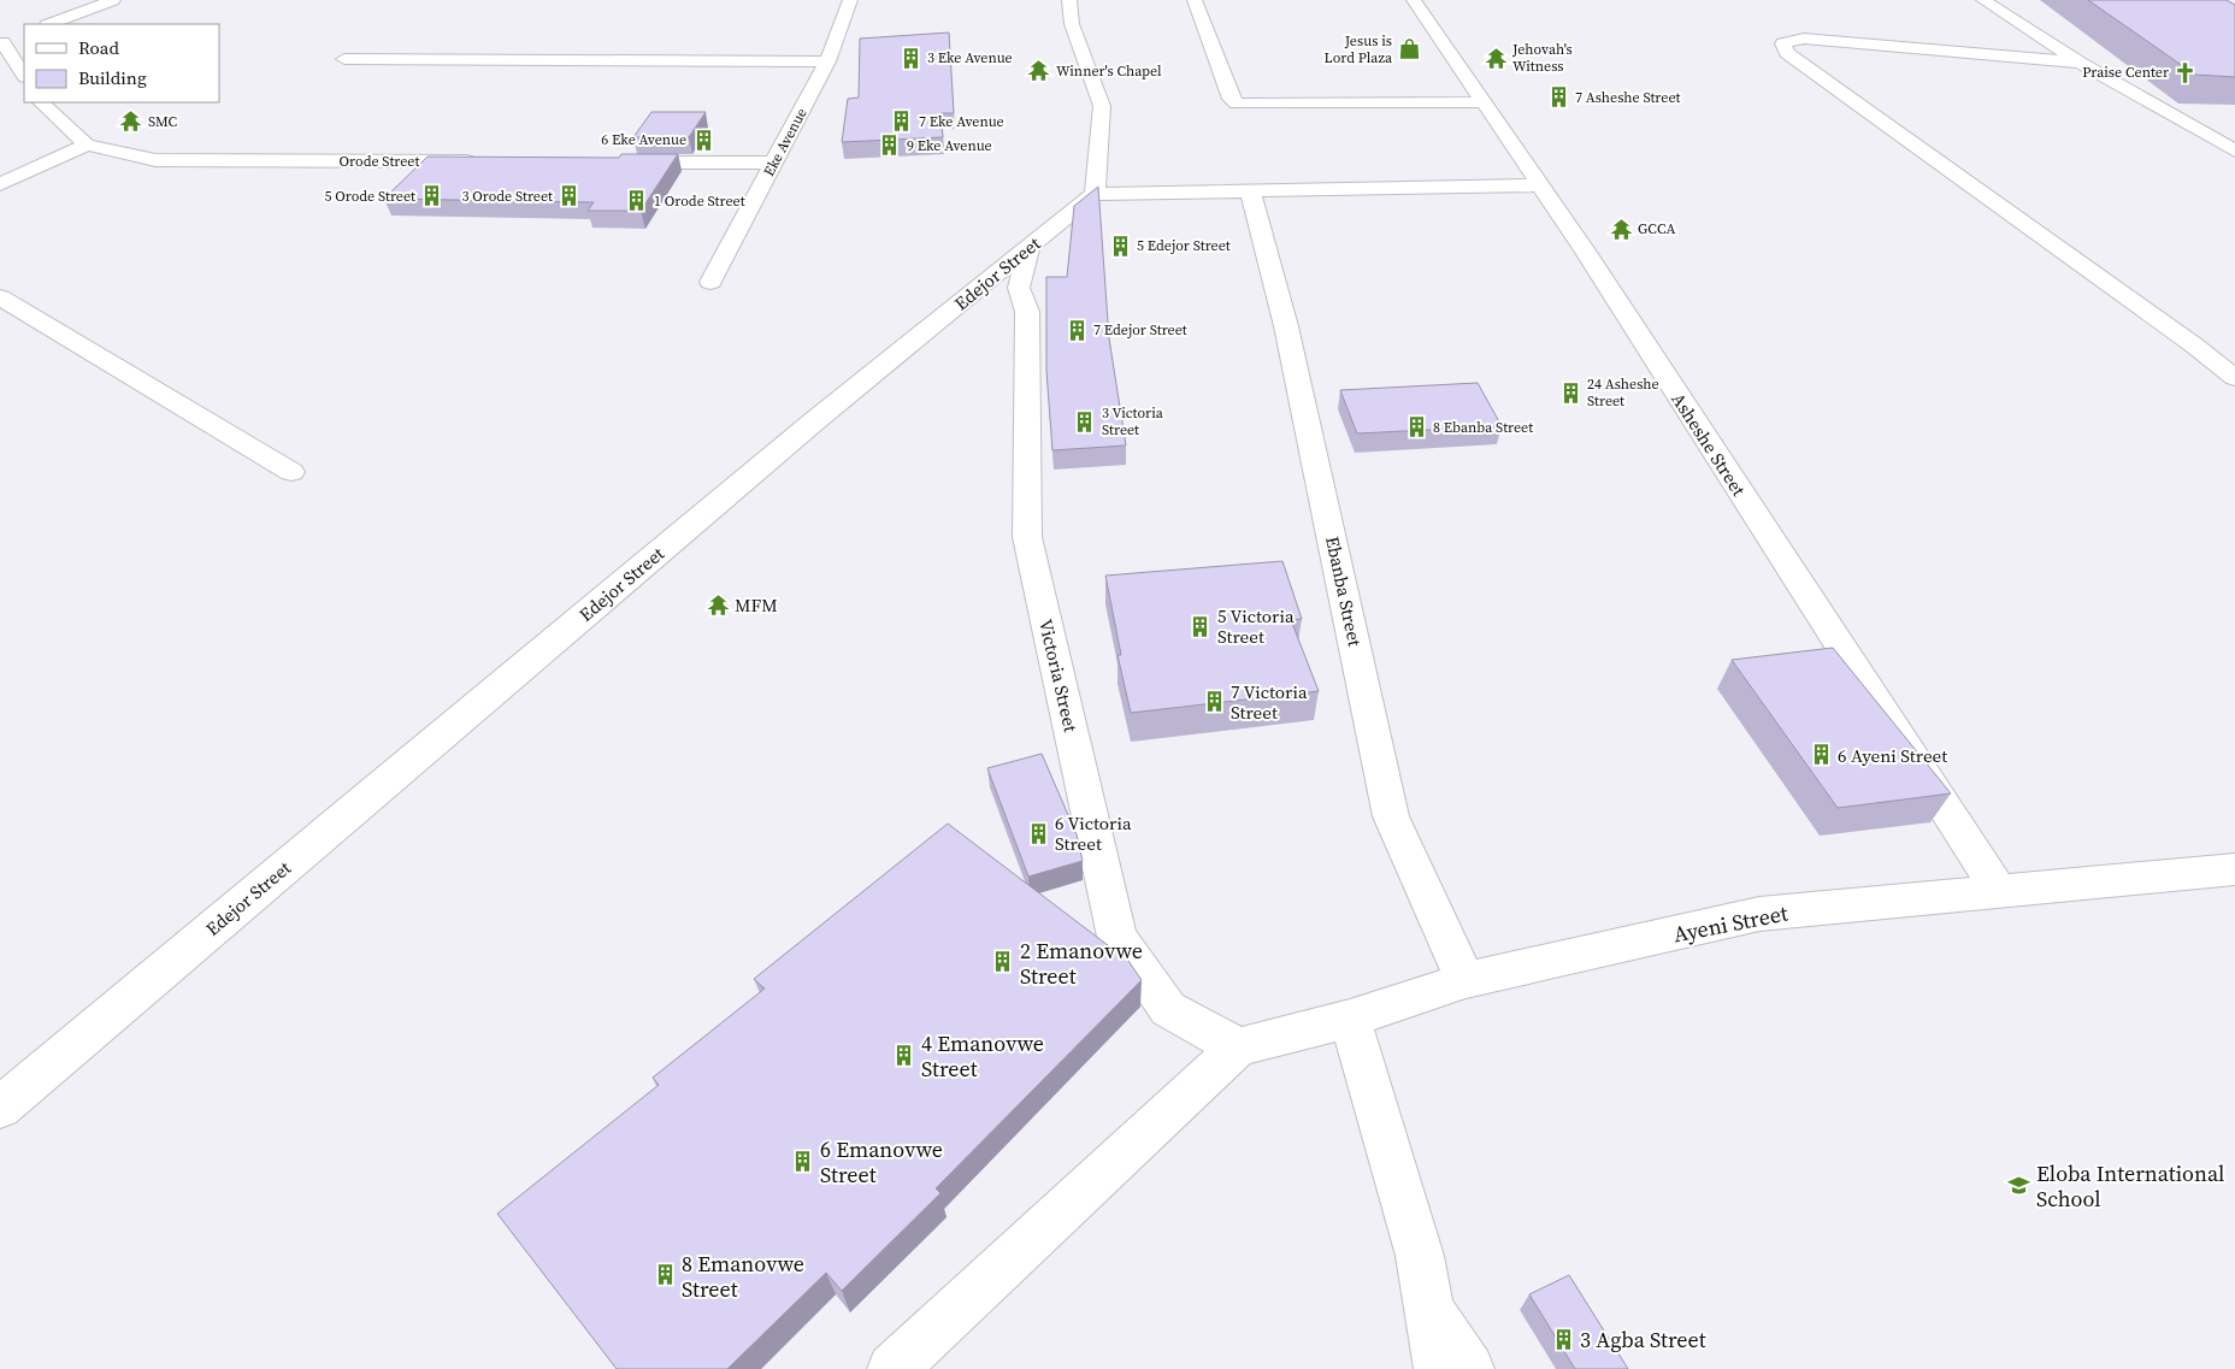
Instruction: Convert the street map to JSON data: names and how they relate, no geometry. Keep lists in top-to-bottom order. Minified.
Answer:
{"streets":{"street":["Eke Avenue","Orode Street","Edejor Street","Asheshe Street","Ebanba Street","Victoria Street","Ayeni Street"]},"crossings":[["Edejor Street","Victoria Street"],["Asheshe Street","Ayeni Street"],["Ebanba Street","Ayeni Street"],["Victoria Street","Ayeni Street"]],"places":{"shop":["Jesus is Lord Plaza"],"building":["3 Eke Avenue","7 Asheshe Street","7 Eke Avenue","6 Eke Avenue","9 Eke Avenue","5 Orode Street","3 Orode Street","1 Orode Street","5 Edejor Street","7 Edejor Street","24 Asheshe Street","3 Victoria Street","8 Ebanba Street","5 Victoria Street","7 Victoria Street","6 Ayeni Street","6 Victoria Street","2 Emanovwe Street","4 Emanovwe Street","6 Emanovwe Street","8 Emanovwe Street","3 Agba Street"],"temple":["Jehovah's Witness","Winner's Chapel","SMC","GCCA","MFM"],"church":["Praise Center"],"school or university":["Eloba International School"]},"legend":["Road","Building"]}
